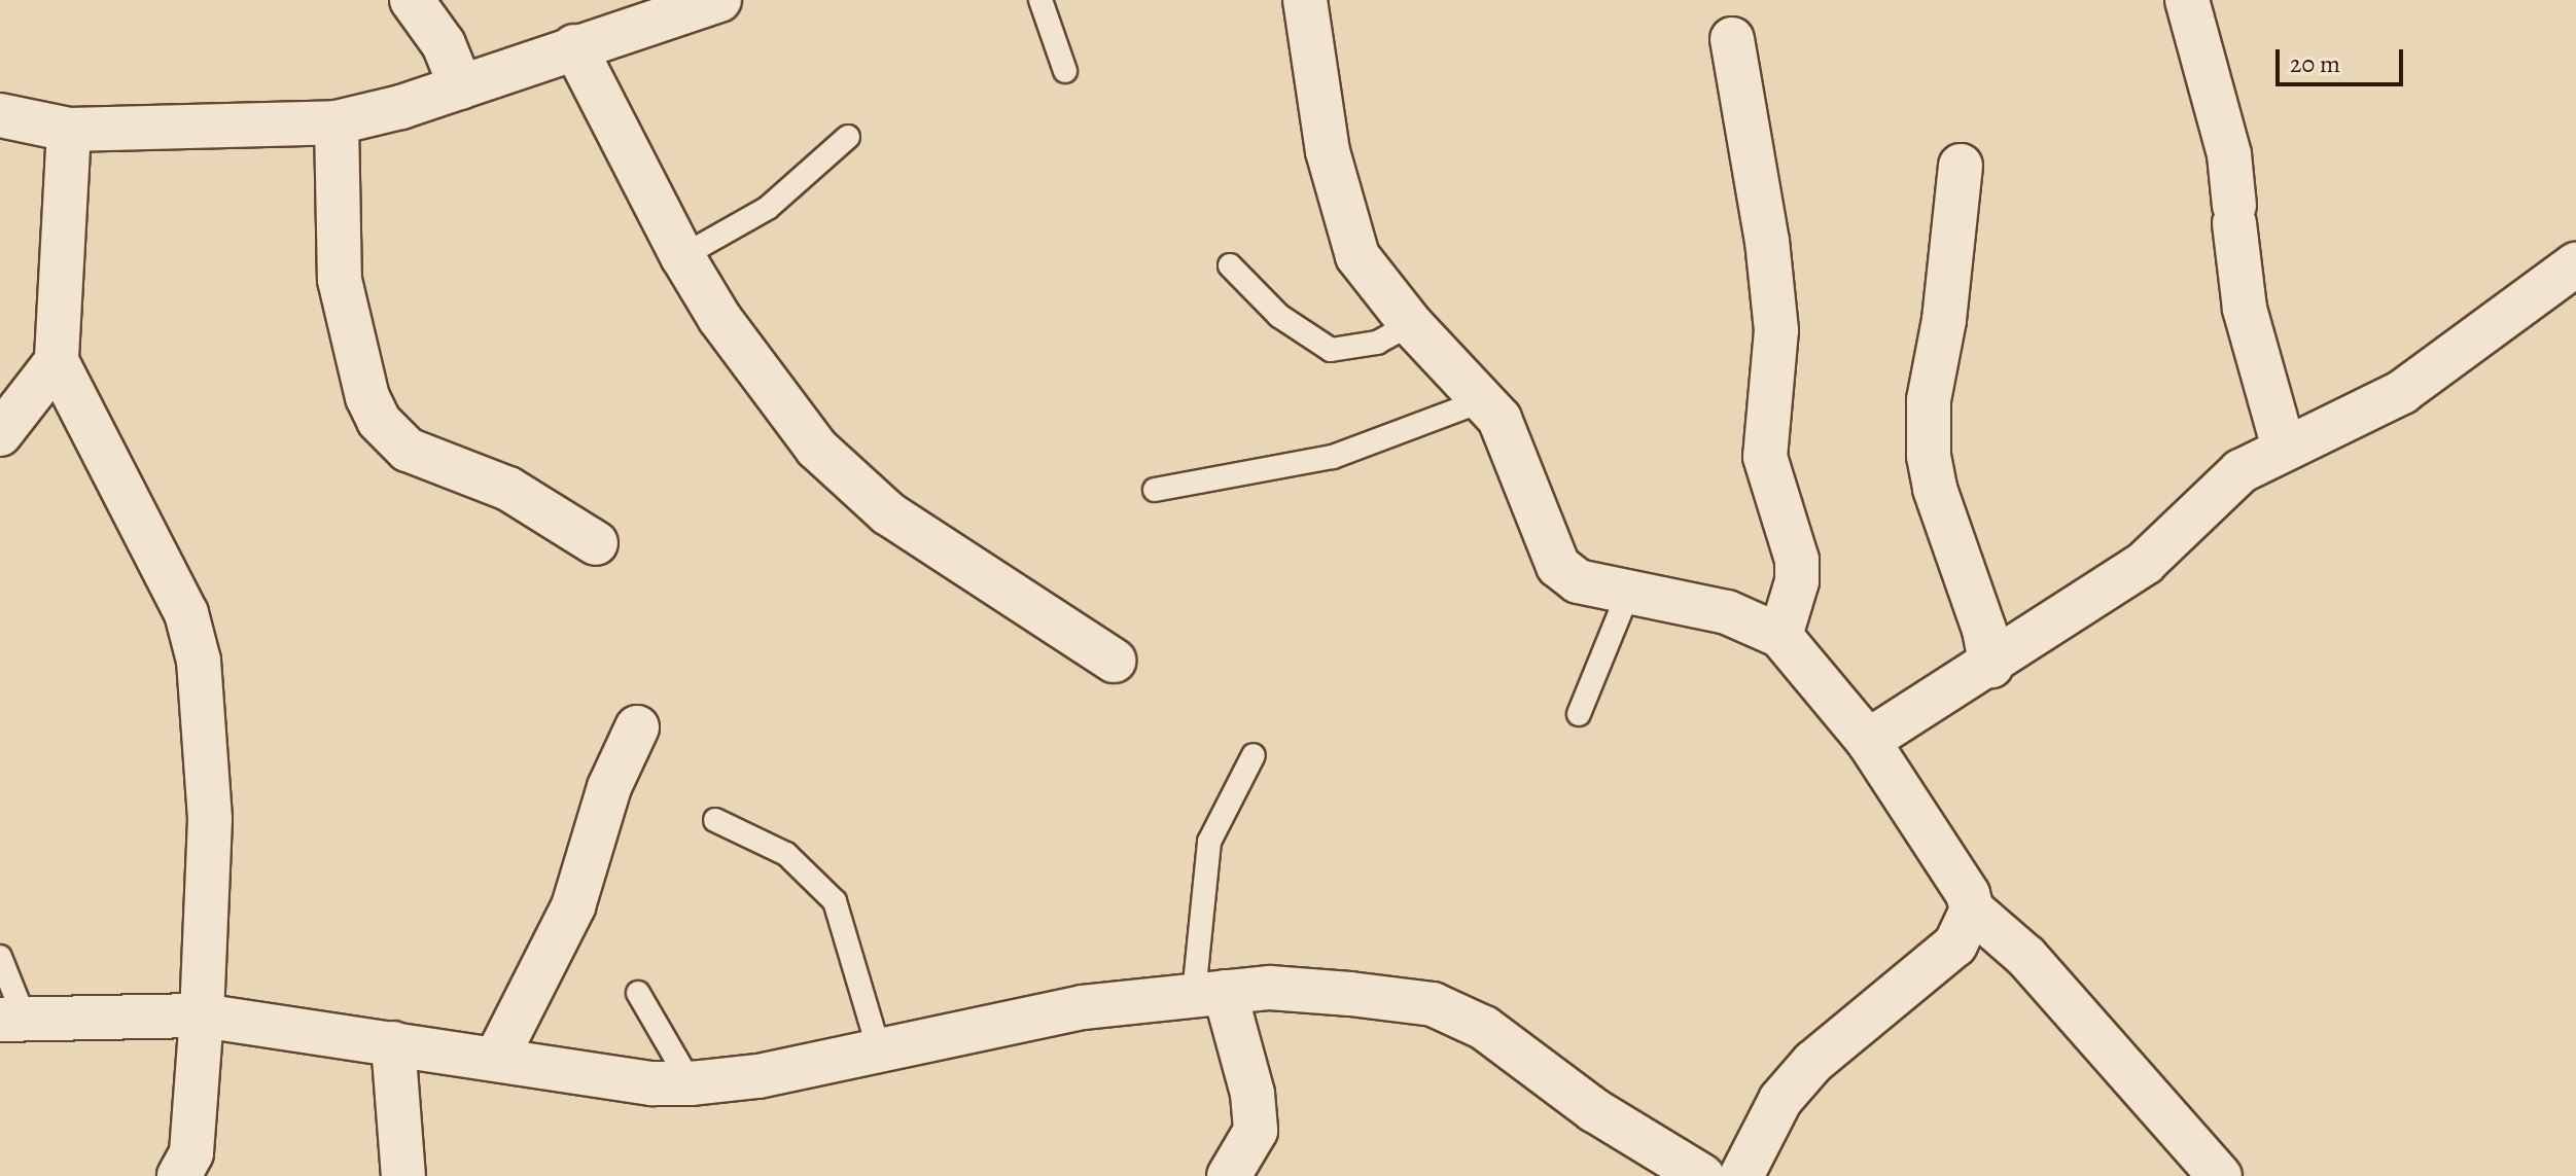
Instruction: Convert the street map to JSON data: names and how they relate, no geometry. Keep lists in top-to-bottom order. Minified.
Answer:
{"scale_bar":"20 m"}
